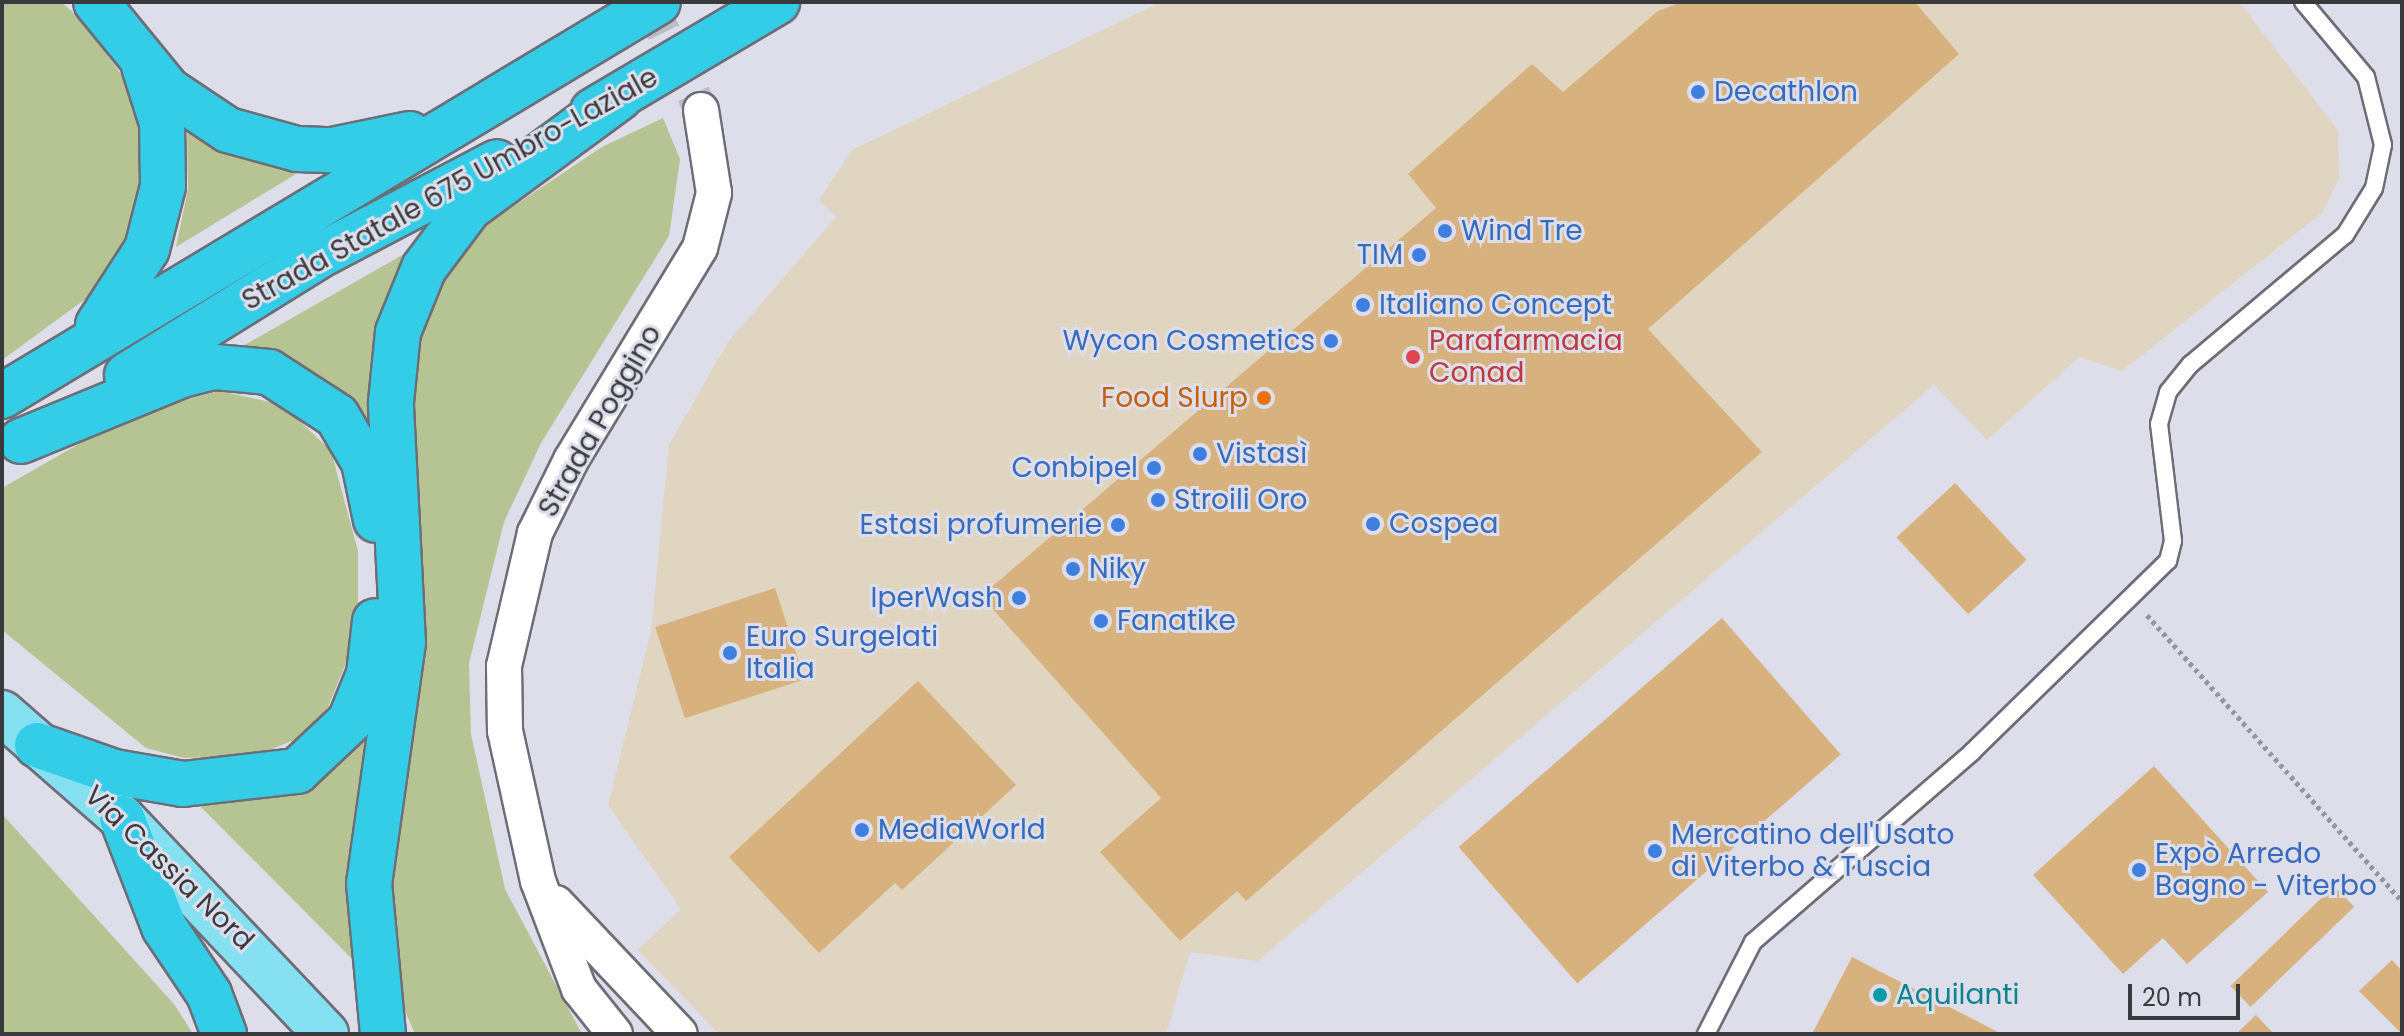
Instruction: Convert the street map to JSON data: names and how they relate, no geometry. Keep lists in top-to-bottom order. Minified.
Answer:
{"streets":{"highway":["Strada Statale 675 Umbro-Laziale"],"main road":["Via Cassia Nord"],"street":["Strada Poggino"]},"places":["Decathlon","Wind Tre","TIM","Italiano Concept","Wycon Cosmetics","Parafarmacia Conad","Food Slurp","Vistasì","Conbipel","Stroili Oro","Cospea","Estasi profumerie","Niky","IperWash","Fanatike","Euro Surgelati Italia","MediaWorld","Mercatino dell'Usato di Viterbo & Tuscia","Expò Arredo Bagno - Viterbo","Aquilanti"],"scale_bar":"20 m"}
